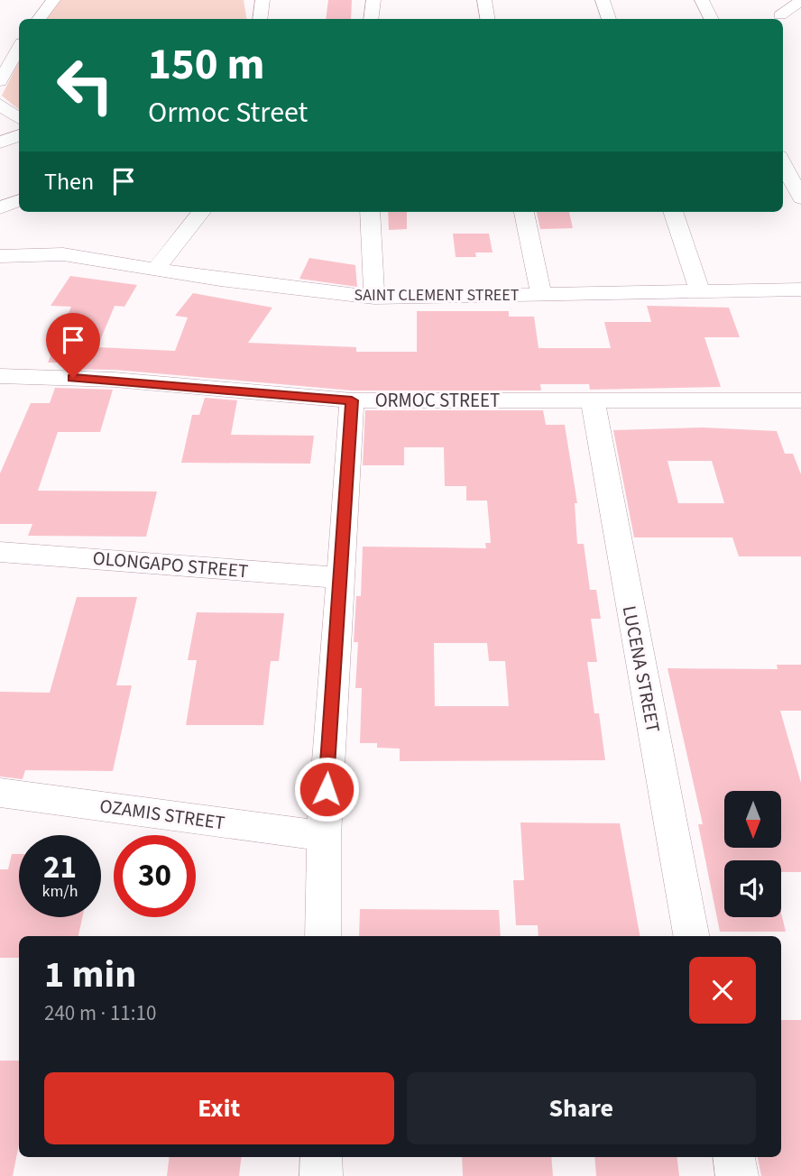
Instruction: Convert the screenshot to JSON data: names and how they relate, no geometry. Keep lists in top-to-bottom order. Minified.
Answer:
{"streets":{"street":["SAINT CLEMENT STREET","ORMOC STREET","OLONGAPO STREET","LUCENA STREET","OZAMIS STREET"]},"crossings":[["ORMOC STREET","LUCENA STREET"]],"north":"bottom","page":{"turn":["150 m","Ormoc Street"],"then":"Then","speed":"21 km/h","limit":"30","heading":["1 min","240 m · 11:10"],"buttons":["Exit","Share"]}}
